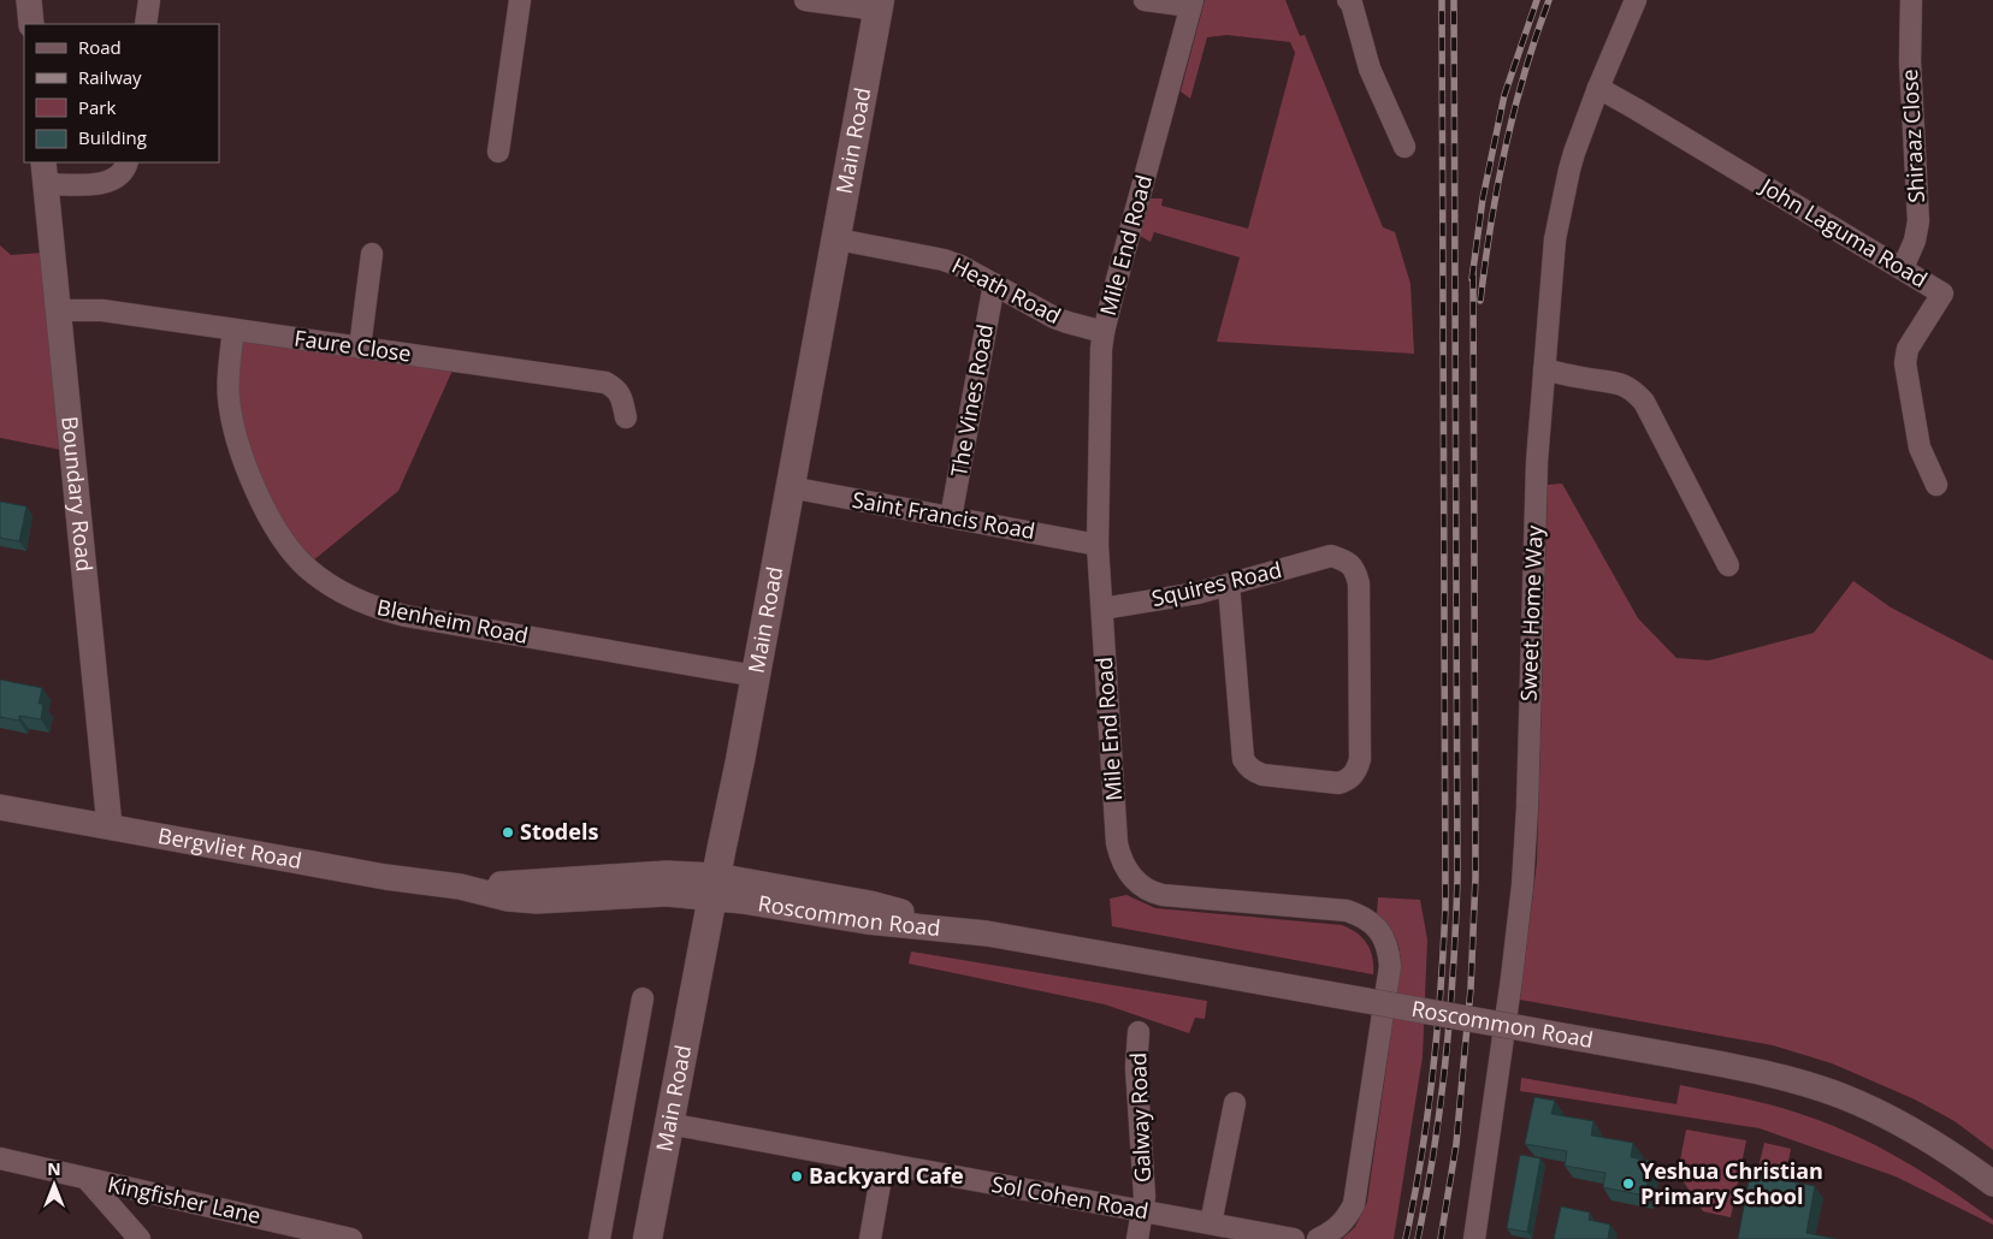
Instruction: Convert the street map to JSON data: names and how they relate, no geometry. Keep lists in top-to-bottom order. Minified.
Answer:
{"streets":{"main road":["Main Road"],"street":["Shiraaz Close","John Laguma Road","Mile End Road","Heath Road","Faure Close","The Vines Road","Boundary Road","Saint Francis Road","Squires Road","Sweet Home Way","Blenheim Road","Bergvliet Road","Roscommon Road","Galway Road","Sol Cohen Road","Kingfisher Lane"]},"crossings":[["Shiraaz Close","John Laguma Road"],["Main Road","Heath Road"],["Main Road","Saint Francis Road"],["Main Road","Blenheim Road"],["Main Road","Bergvliet Road"],["Main Road","Roscommon Road"],["Main Road","Sol Cohen Road"],["John Laguma Road","Sweet Home Way"],["Mile End Road","Heath Road"],["Mile End Road","Saint Francis Road"],["Mile End Road","Squires Road"],["Heath Road","The Vines Road"],["Faure Close","Boundary Road"],["Faure Close","Blenheim Road"],["The Vines Road","Saint Francis Road"],["Boundary Road","Bergvliet Road"],["Bergvliet Road","Roscommon Road"],["Galway Road","Sol Cohen Road"]],"places":["Stodels","Backyard Cafe","Yeshua Christian Primary School"],"legend":["Road","Railway","Park","Building"],"north":"top"}
